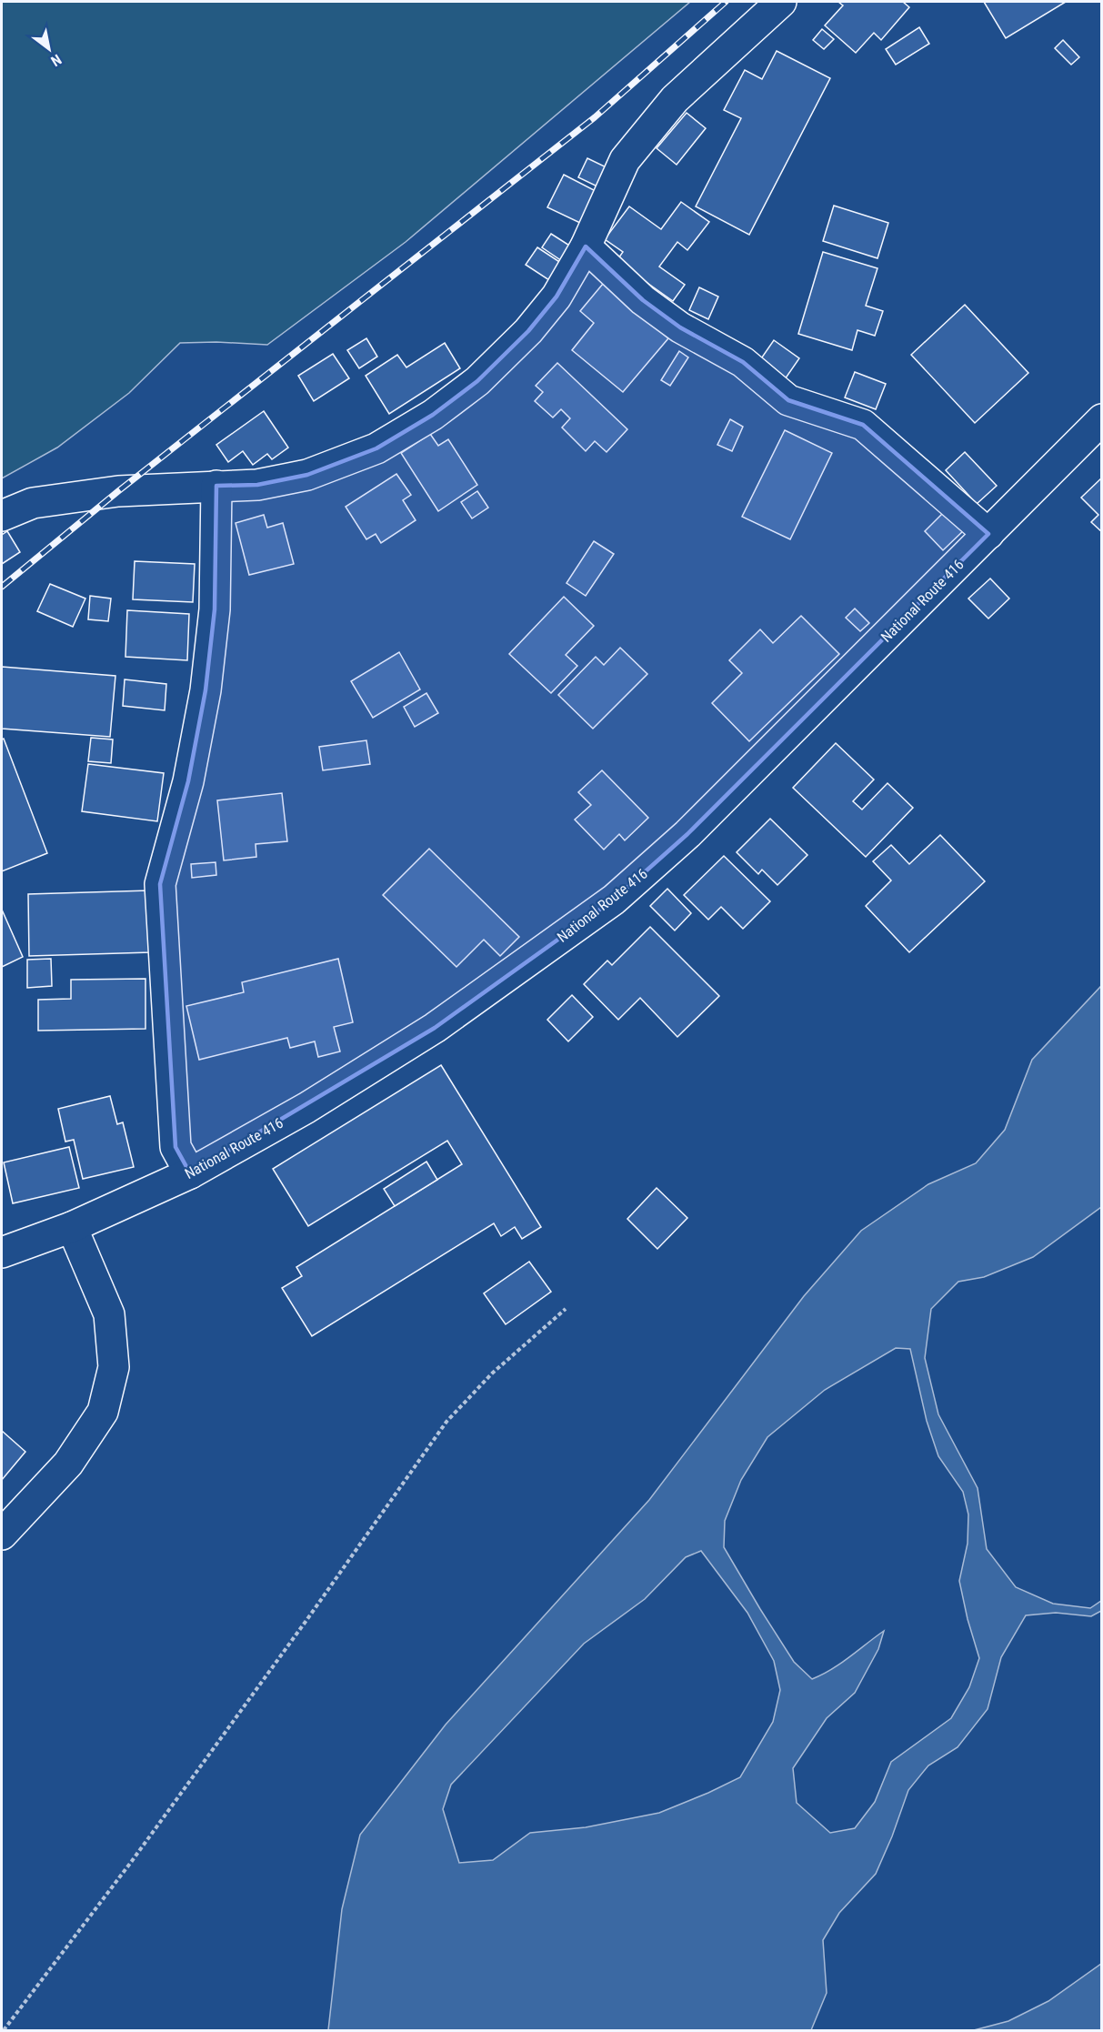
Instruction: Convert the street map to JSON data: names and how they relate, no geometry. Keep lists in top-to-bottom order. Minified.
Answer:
{"streets":{"main road":["National Route 416"]},"north":"bottom right"}
